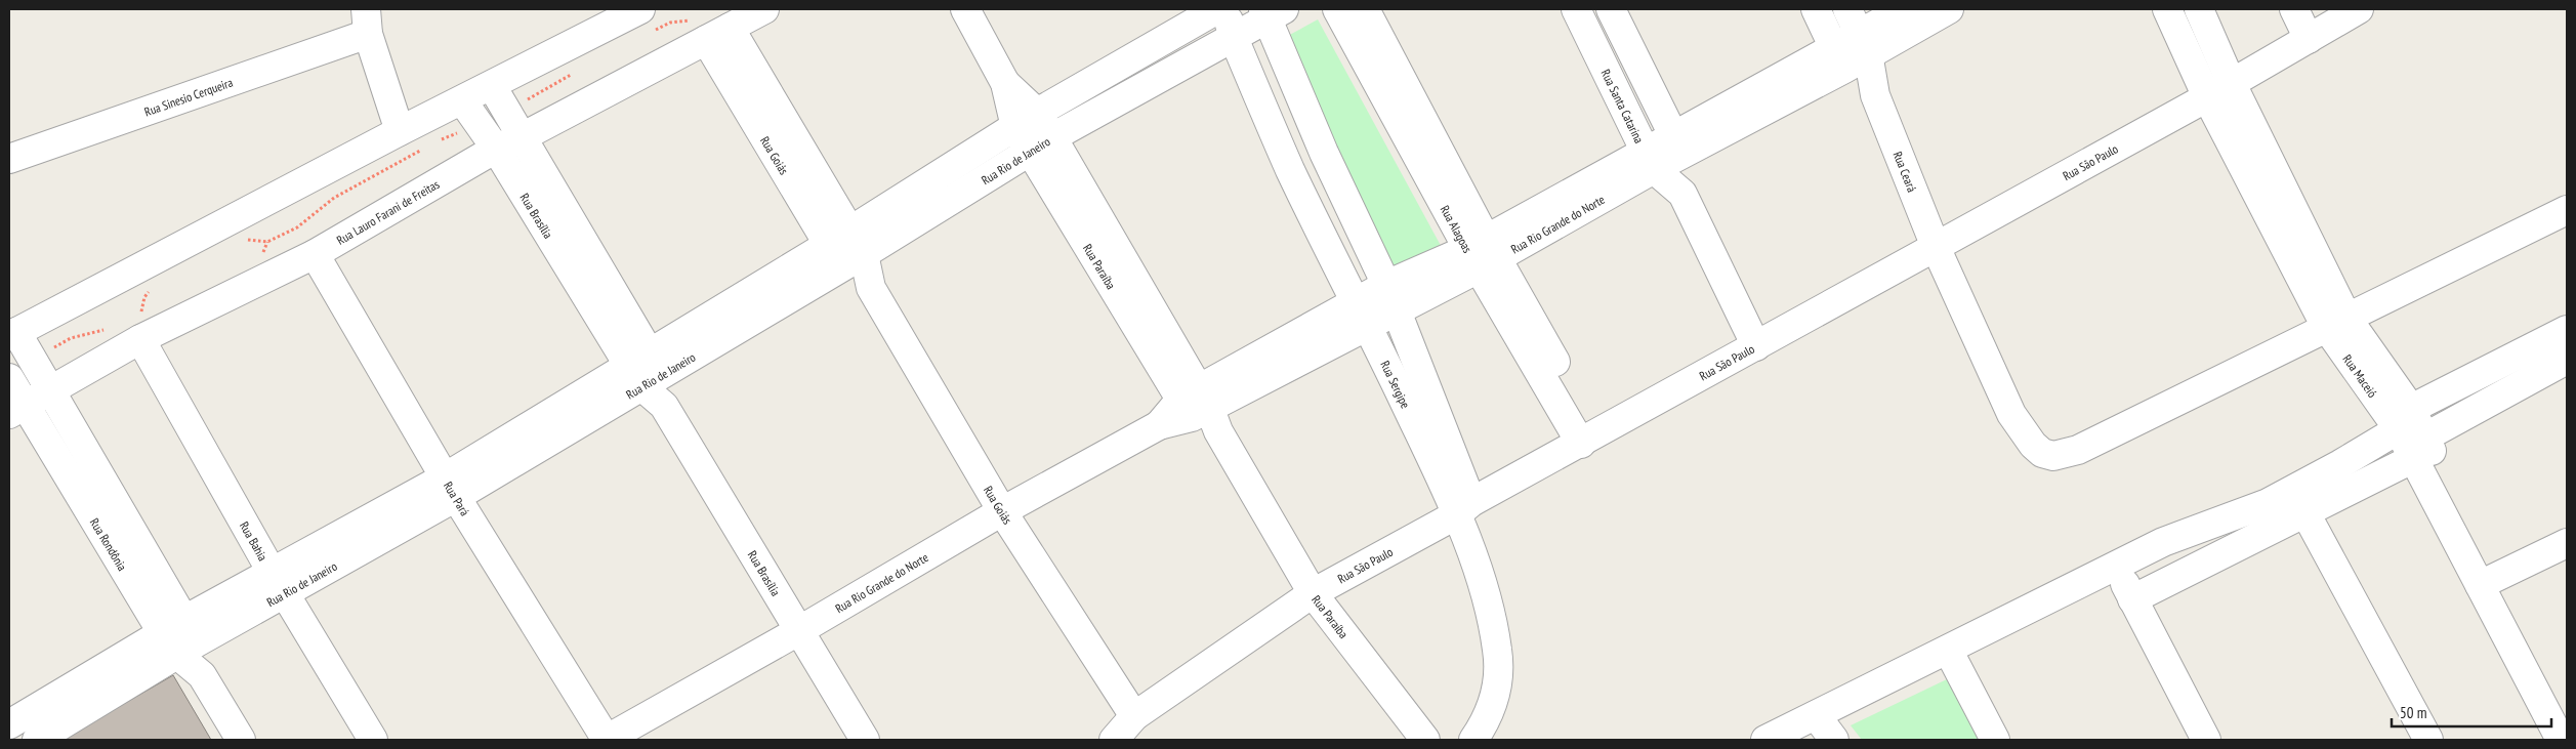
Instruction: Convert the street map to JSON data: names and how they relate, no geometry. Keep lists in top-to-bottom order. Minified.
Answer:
{"streets":{"street":["Rua Sinesio Cerqueira","Rua Santa Catarina","Rua Goiás","Rua Rio de Janeiro","Rua São Paulo","Rua Ceará","Rua Lauro Farani de Freitas","Rua Brasília","Rua Rio Grande do Norte","Rua Alagoas","Rua Paraíba","Rua Maceió","Rua Sergipe","Rua Pará","Rua Bahia","Rua Rondônia"]},"crossings":[["Rua Santa Catarina","Rua São Paulo"],["Rua Santa Catarina","Rua Rio Grande do Norte"],["Rua Goiás","Rua Rio de Janeiro"],["Rua Goiás","Rua São Paulo"],["Rua Goiás","Rua Lauro Farani de Freitas"],["Rua Goiás","Rua Rio Grande do Norte"],["Rua Rio de Janeiro","Rua Brasília"],["Rua Rio de Janeiro","Rua Paraíba"],["Rua Rio de Janeiro","Rua Sergipe"],["Rua Rio de Janeiro","Rua Pará"],["Rua Rio de Janeiro","Rua Bahia"],["Rua Rio de Janeiro","Rua Rondônia"],["Rua São Paulo","Rua Ceará"],["Rua São Paulo","Rua Alagoas"],["Rua São Paulo","Rua Paraíba"],["Rua São Paulo","Rua Maceió"],["Rua São Paulo","Rua Sergipe"],["Rua Ceará","Rua Rio Grande do Norte"],["Rua Ceará","Rua Maceió"],["Rua Lauro Farani de Freitas","Rua Brasília"],["Rua Lauro Farani de Freitas","Rua Pará"],["Rua Lauro Farani de Freitas","Rua Bahia"],["Rua Lauro Farani de Freitas","Rua Rondônia"],["Rua Brasília","Rua Rio Grande do Norte"],["Rua Rio Grande do Norte","Rua Alagoas"],["Rua Rio Grande do Norte","Rua Paraíba"],["Rua Rio Grande do Norte","Rua Sergipe"],["Rua Rio Grande do Norte","Rua Pará"]],"scale_bar":"50 m"}
